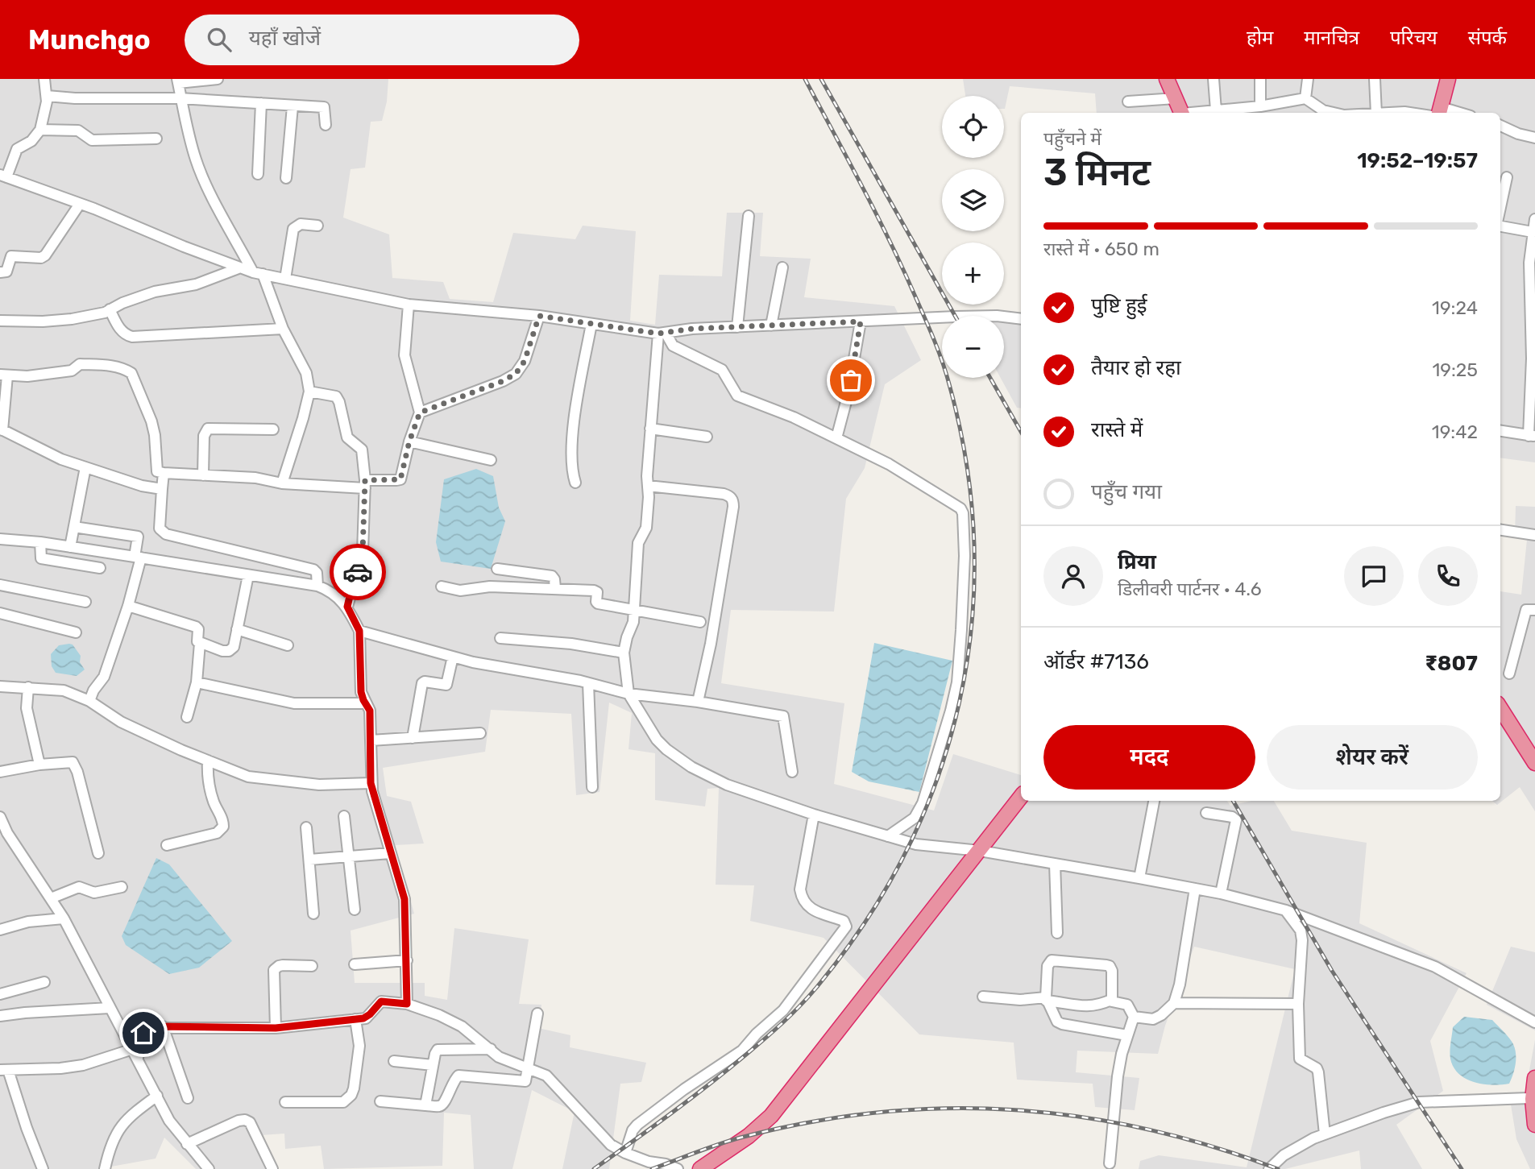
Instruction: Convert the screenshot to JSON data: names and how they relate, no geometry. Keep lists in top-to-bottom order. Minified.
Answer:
{"page":{"header":"Munchgo","search":"यहाँ खोजें","nav":["होम","मानचित्र","परिचय","संपर्क"],"map_buttons":["+","−"],"heading":["3 मिनट","पहुँचने में","19:52–19:57"],"panel":["प्रिया","डिलीवरी पार्टनर · 4.6","ऑर्डर #7136","₹807"],"bar":"रास्ते में · 650 m","list":[["पुष्टि हुई","19:24"],["तैयार हो रहा","19:25"],["रास्ते में","19:42"],"पहुँच गया"],"buttons":["मदद","शेयर करें"]}}
